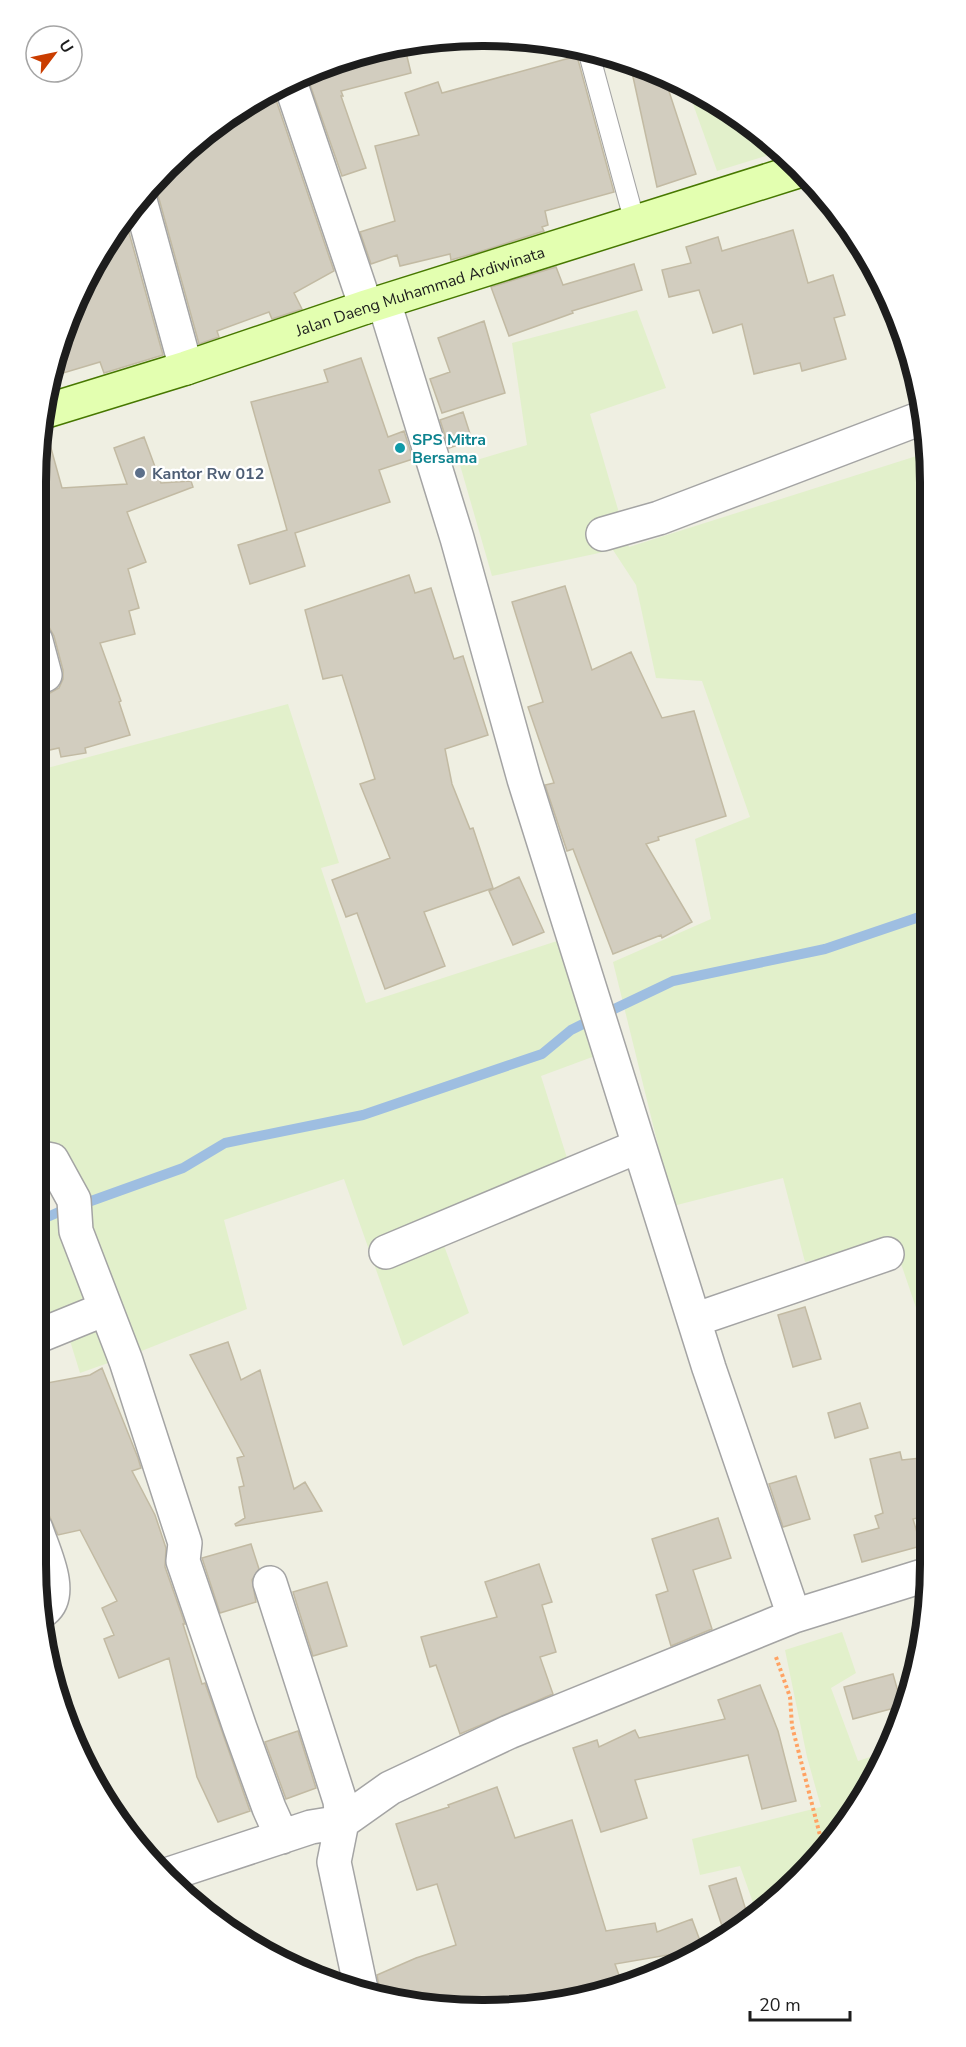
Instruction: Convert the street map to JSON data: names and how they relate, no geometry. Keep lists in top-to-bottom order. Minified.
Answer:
{"streets":{"main road":["Jalan Daeng Muhammad Ardiwinata"]},"places":["SPS Mitra Bersama","Kantor Rw 012"],"scale_bar":"20 m","north":"top right"}
